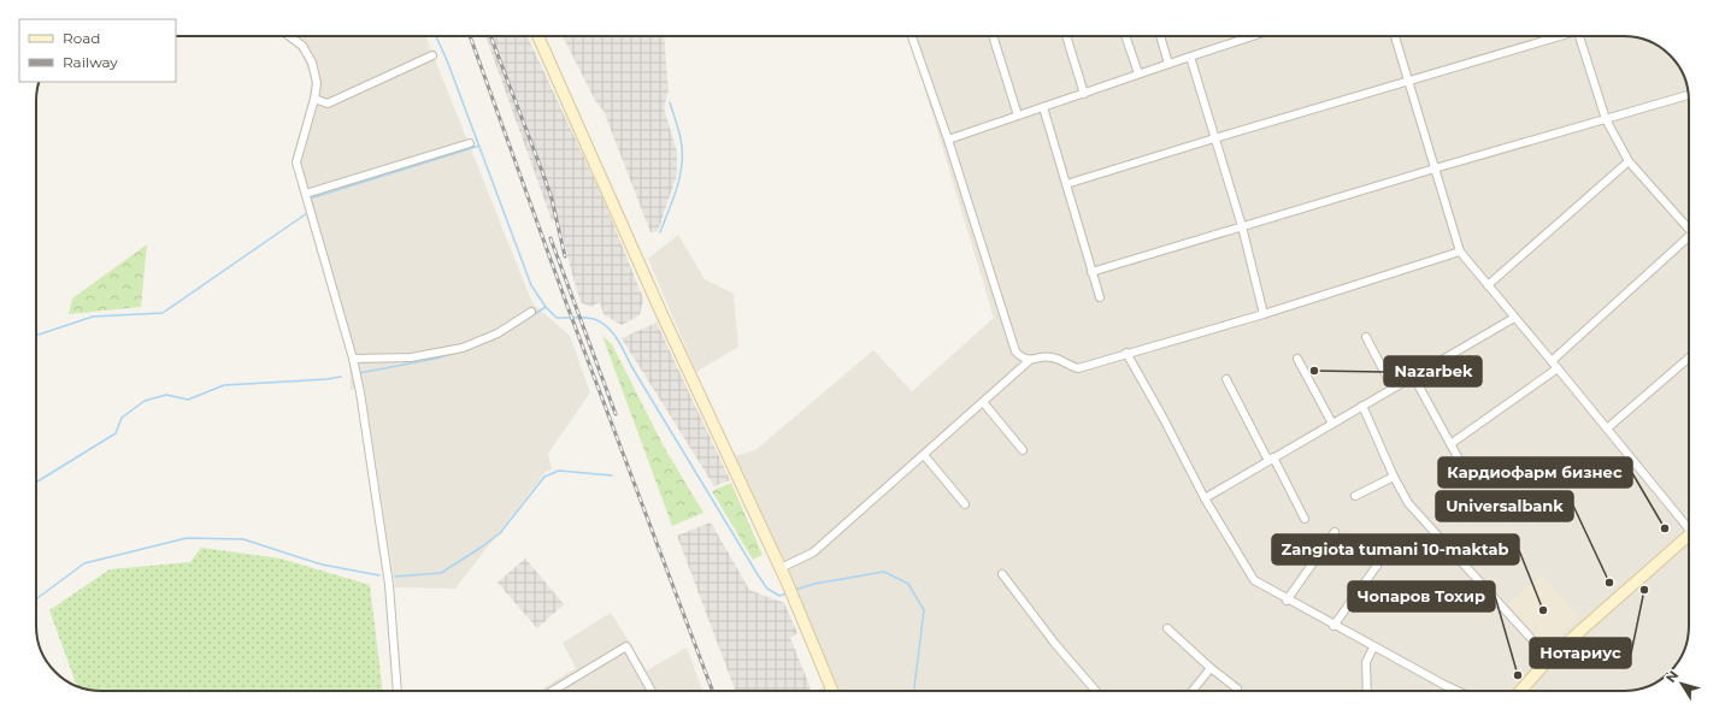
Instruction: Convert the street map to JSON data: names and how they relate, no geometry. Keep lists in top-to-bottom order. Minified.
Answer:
{"places":["Nazarbek","Кардиофарм бизнес","Universalbank","Нотариус","Zangiota tumani 10-maktab","Чопаров Тохир"],"legend":["Road","Railway"],"north":"top left"}
